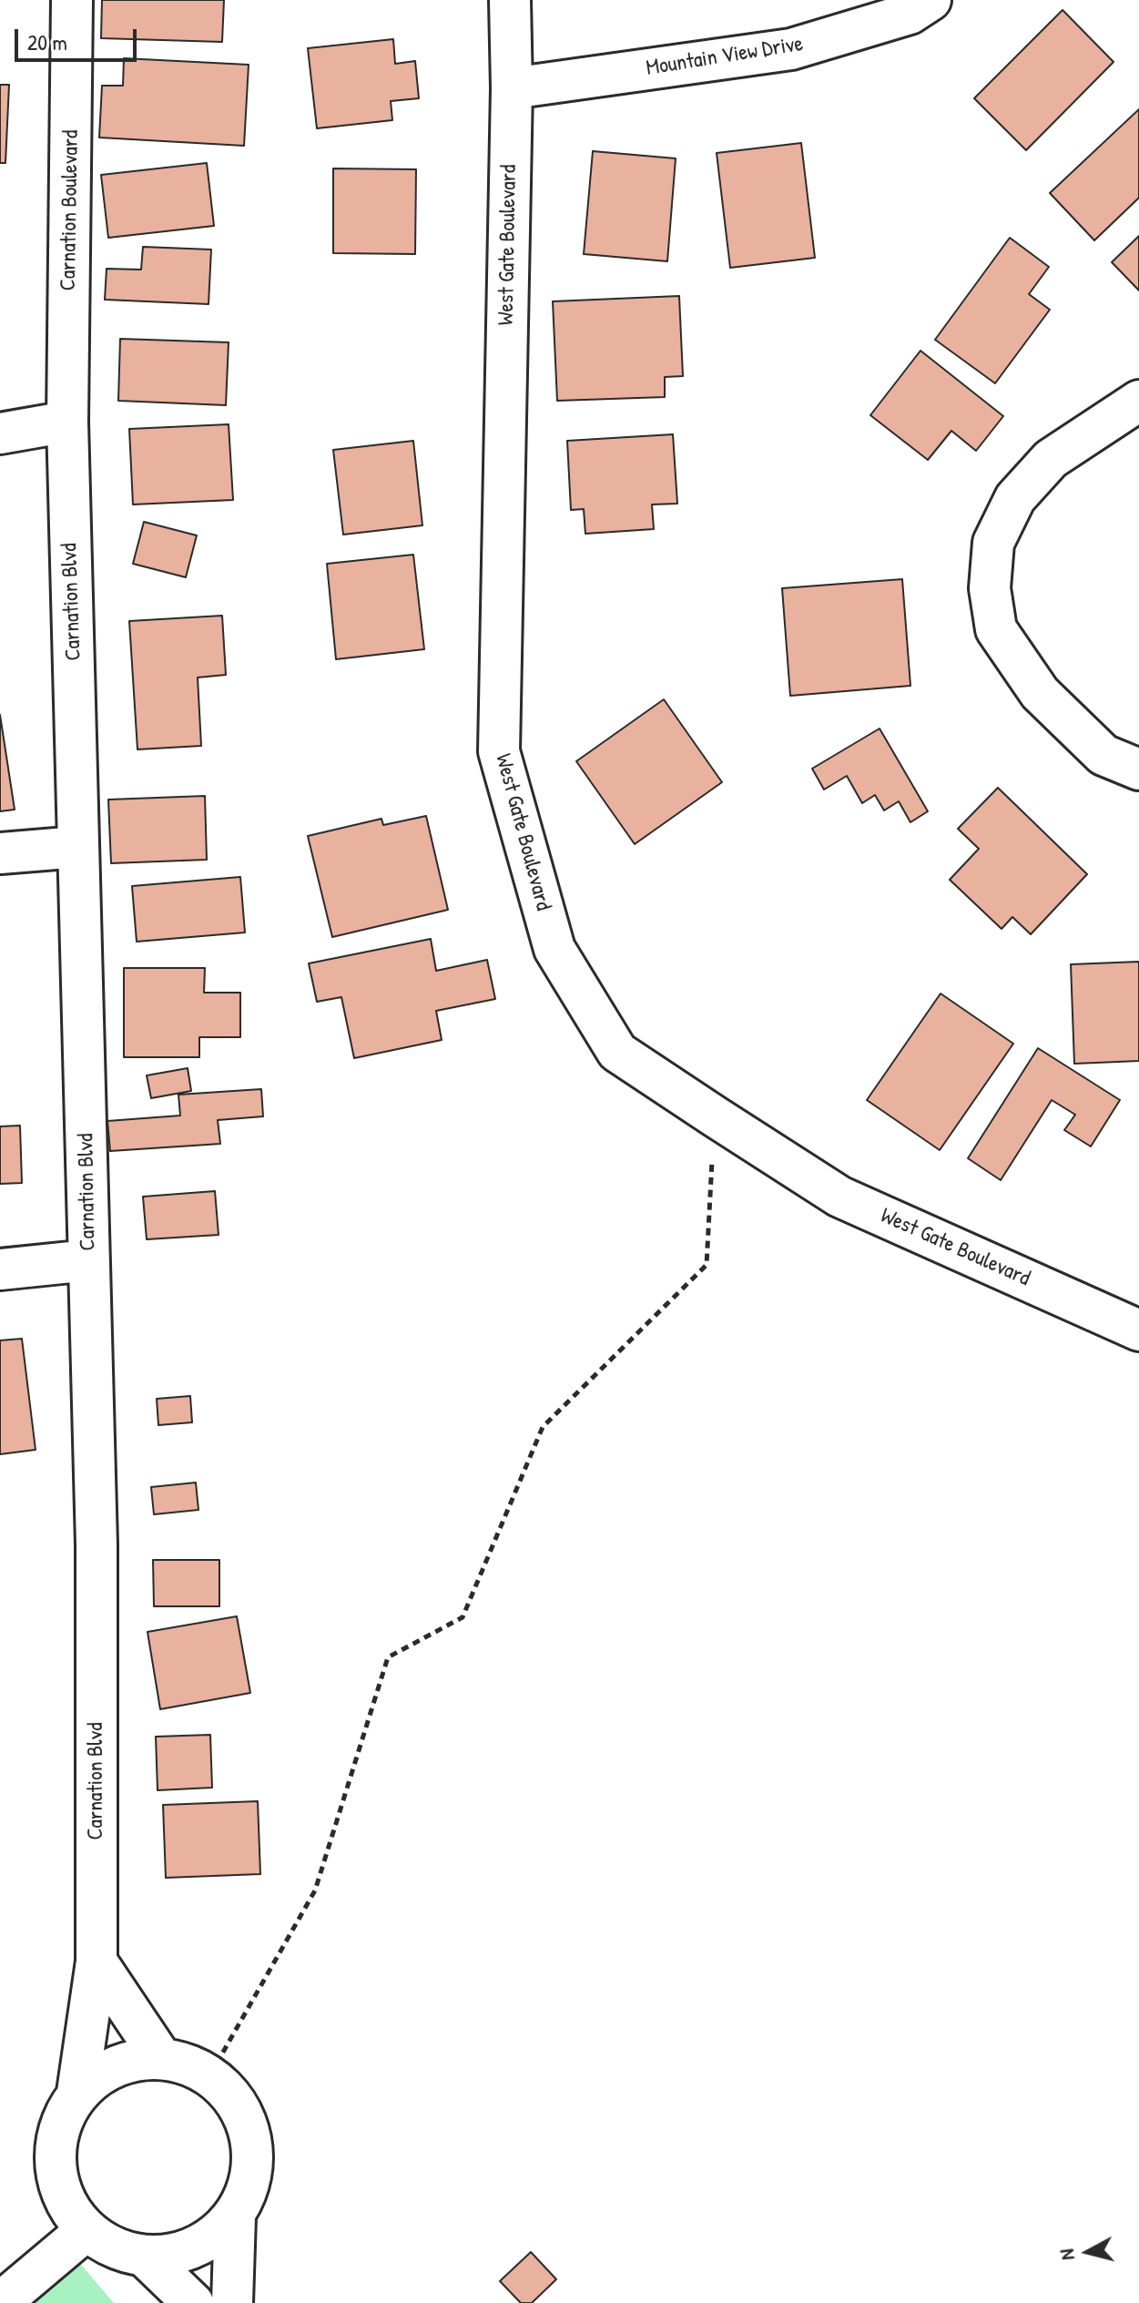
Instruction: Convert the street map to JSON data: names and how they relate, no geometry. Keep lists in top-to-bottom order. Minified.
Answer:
{"streets":{"street":["Mountain View Drive","Carnation Boulevard","West Gate Boulevard","Carnation Blvd"]},"crossings":[["Mountain View Drive","West Gate Boulevard"],["Carnation Boulevard","Carnation Blvd"]],"scale_bar":"20 m","north":"left"}
